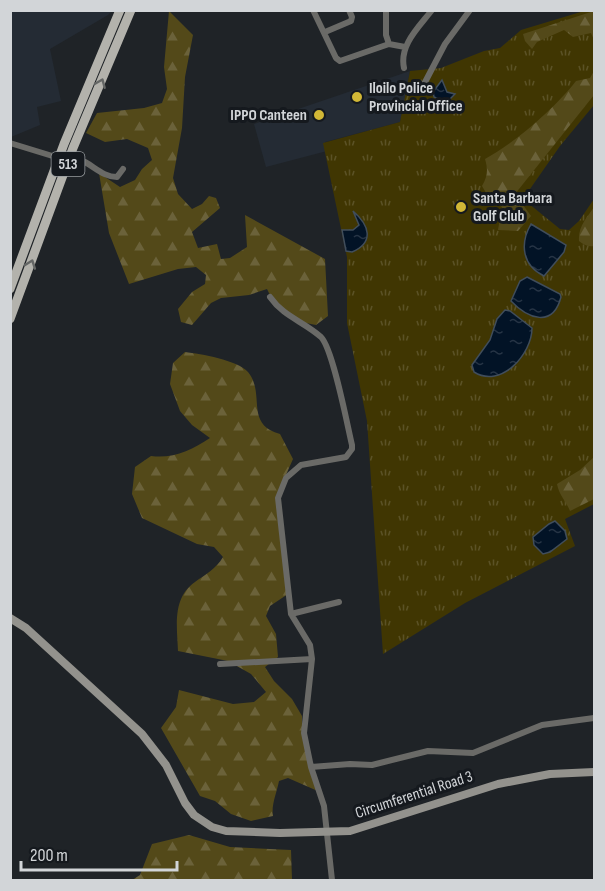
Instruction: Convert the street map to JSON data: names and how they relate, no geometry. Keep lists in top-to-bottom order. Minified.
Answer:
{"streets":{"main road":["513","Circumferential Road 3"]},"places":["Iloilo Police Provincial Office","IPPO Canteen","Santa Barbara Golf Club"],"scale_bar":"200 m"}
